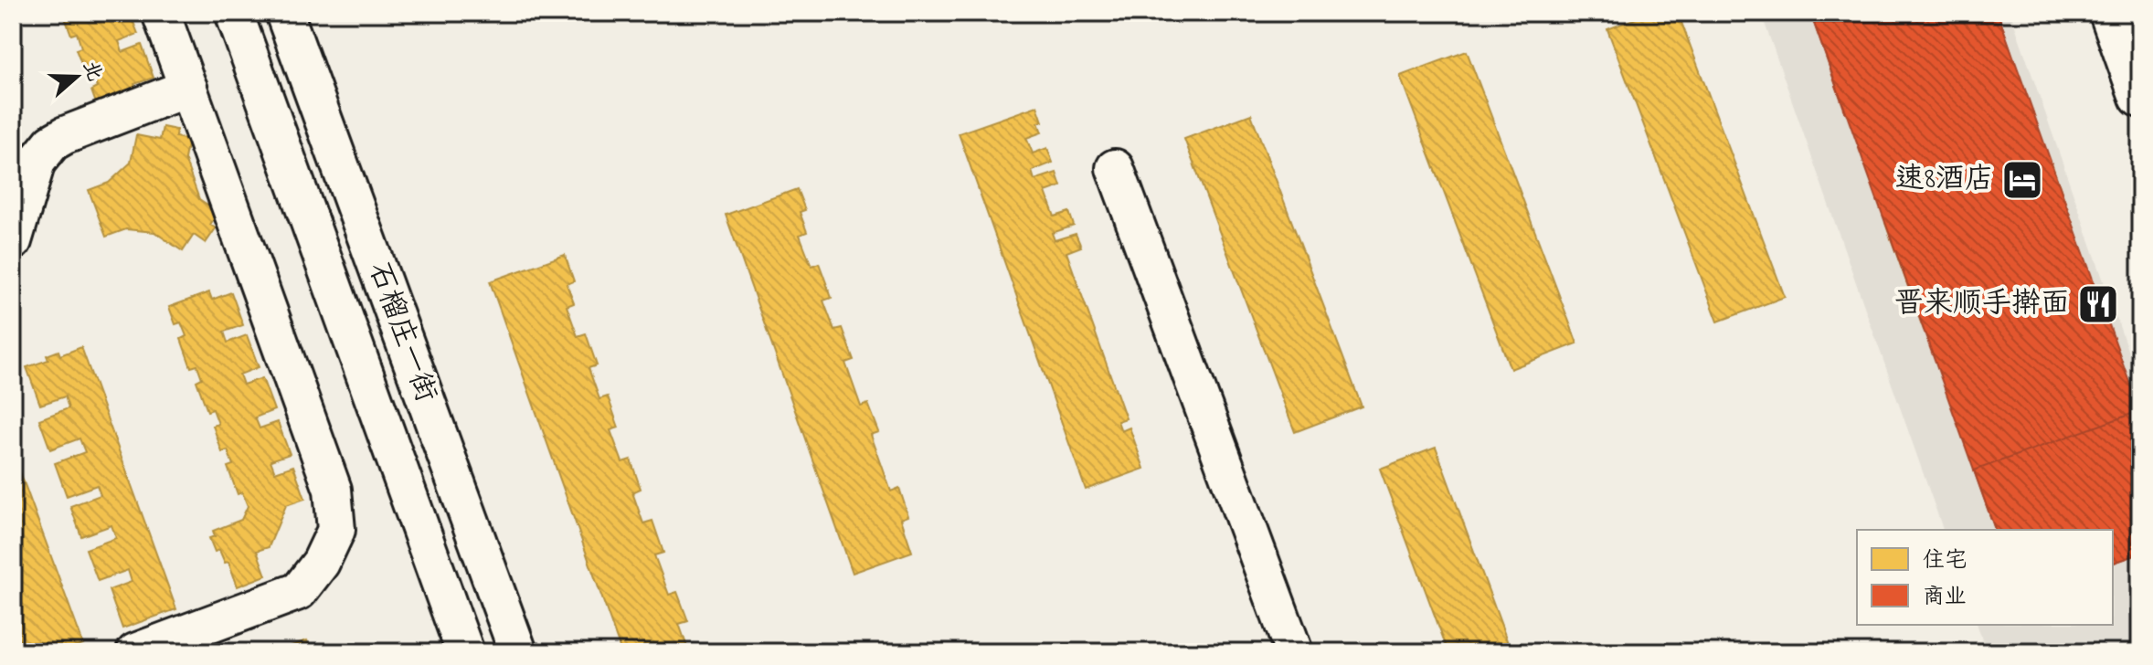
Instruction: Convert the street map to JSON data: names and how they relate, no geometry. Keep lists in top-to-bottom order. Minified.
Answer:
{"streets":{"street":["石榴庄一街"]},"places":{"hotel":["速8酒店"],"restaurant":["晋来顺手擀面"]},"legend":["住宅","商业"],"north":"right"}
